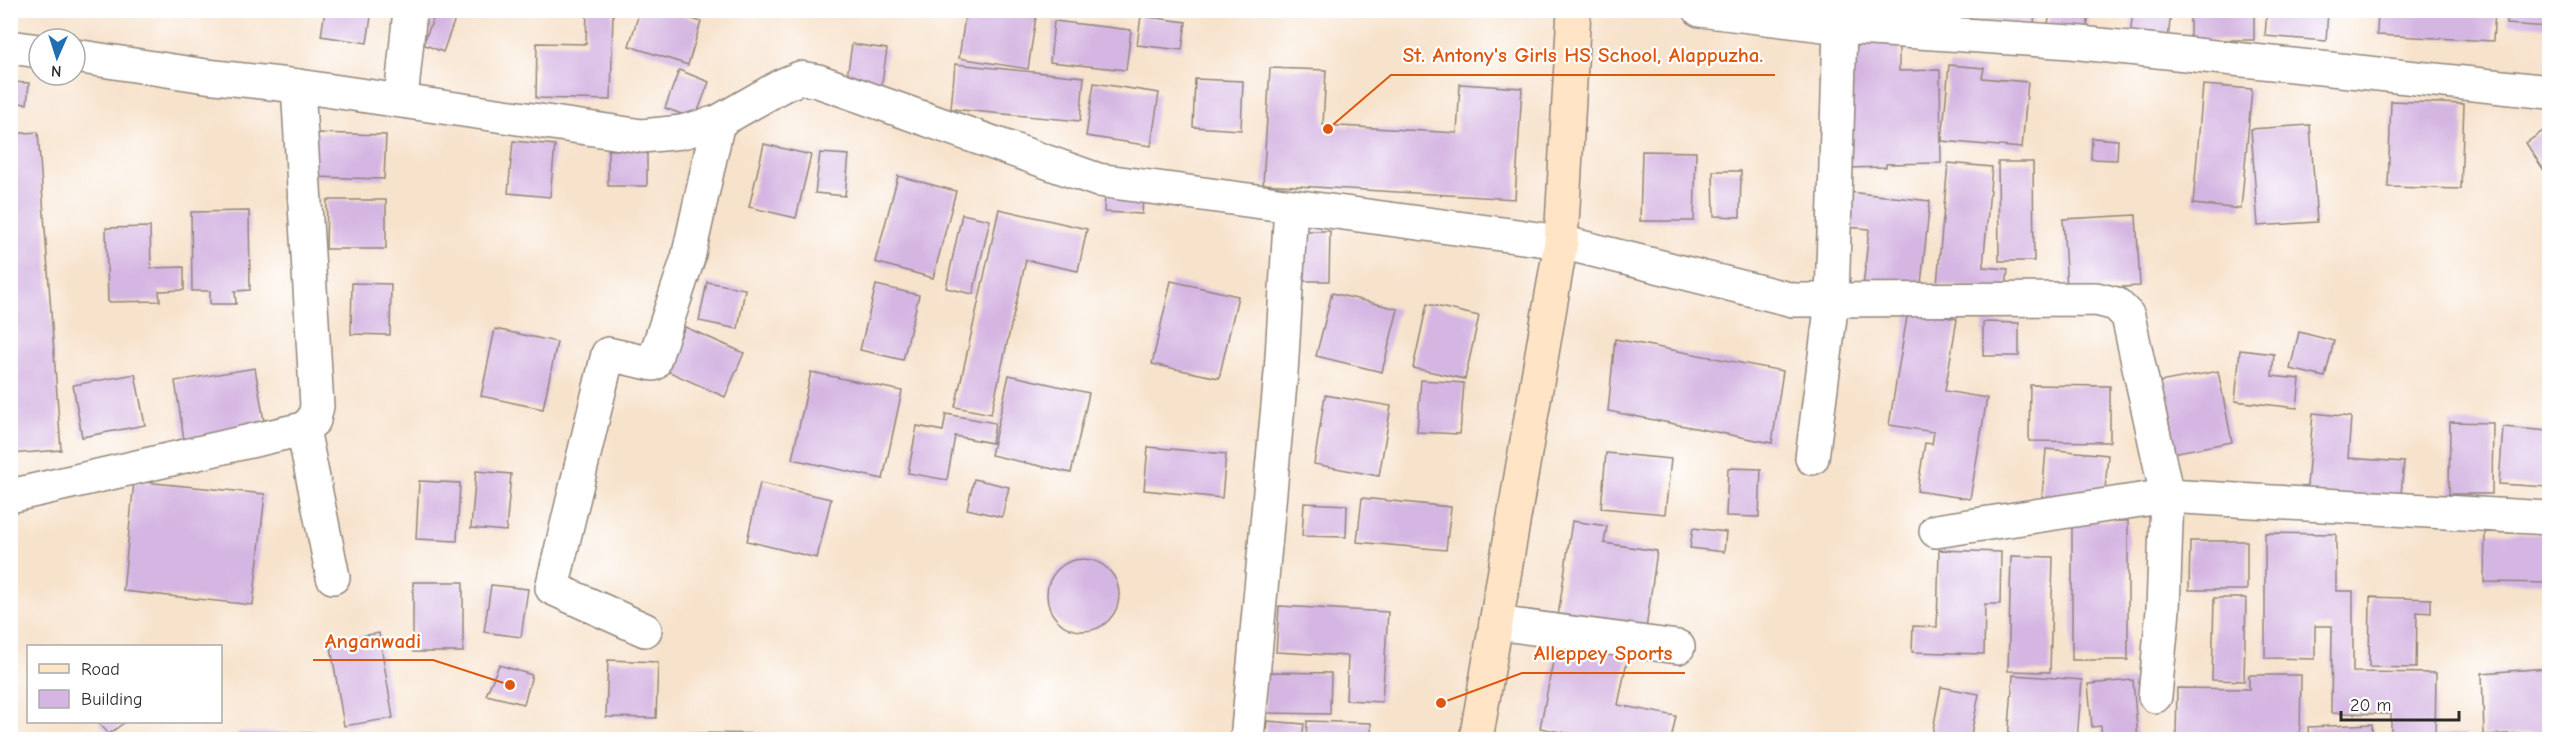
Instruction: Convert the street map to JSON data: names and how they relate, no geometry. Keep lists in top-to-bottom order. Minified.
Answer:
{"places":["St. Antony's Girls HS School, Alappuzha.","Anganwadi","Alleppey Sports"],"legend":["Road","Building"],"scale_bar":"20 m","north":"bottom"}
